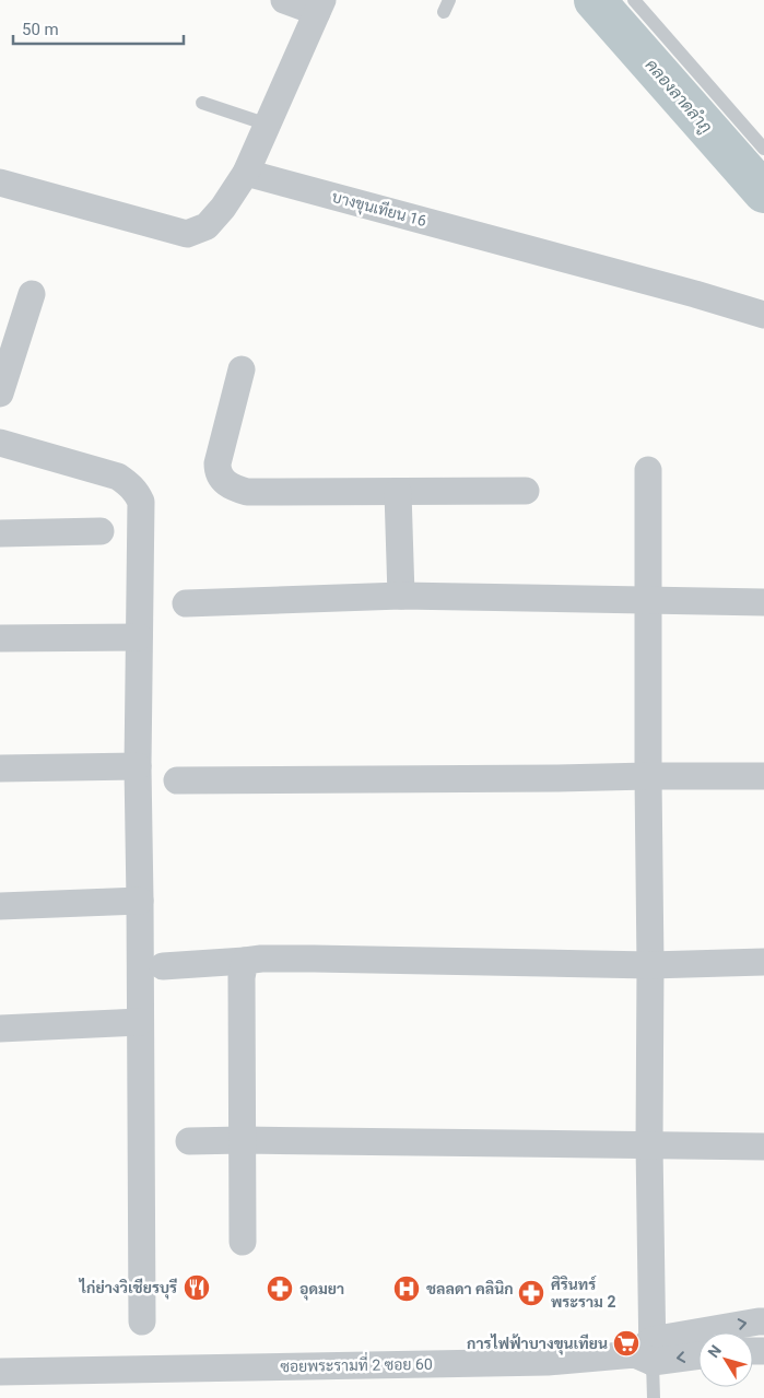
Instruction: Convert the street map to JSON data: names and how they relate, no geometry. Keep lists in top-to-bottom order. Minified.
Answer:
{"streets":{"street":["บางขุนเทียน 16","ซอยพระรามที่ 2 ซอย 60"]},"water":["คลองลาดลำภู"],"places":{"restaurant":["ไก่ย่างวิเชียรบุรี"],"pharmacy":["อุดมยา","ศิรินทร์ พระราม 2"],"hospital":["ชลลดา คลินิก"],"supermarket":["การไฟฟ้าบางขุนเทียน"]},"scale_bar":"50 m","north":"top left"}
